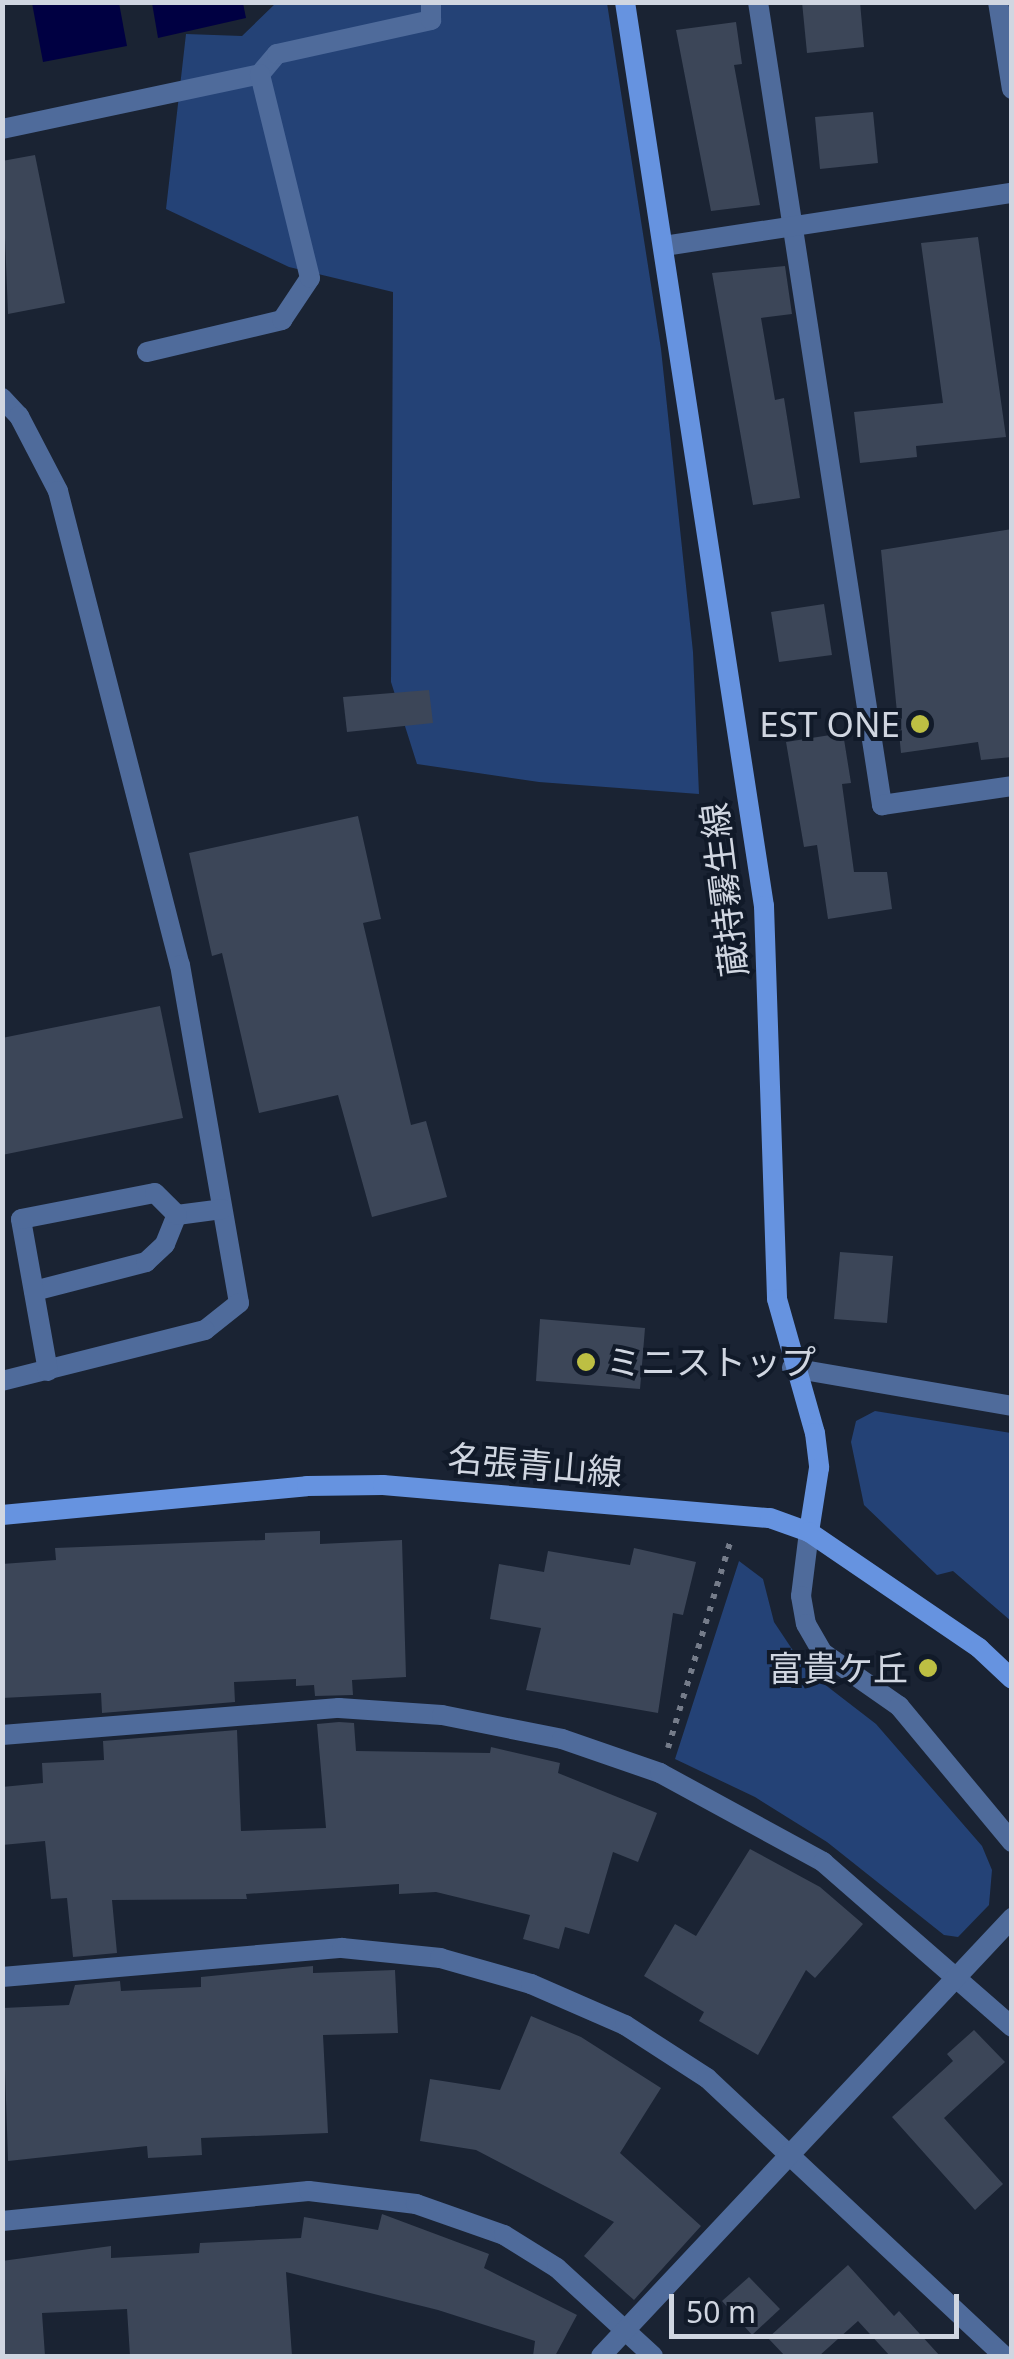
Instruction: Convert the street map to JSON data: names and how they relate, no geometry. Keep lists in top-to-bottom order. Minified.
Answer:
{"streets":{"main road":["蔵持霧生線","名張青山線"]},"crossings":[["蔵持霧生線","名張青山線"]],"places":["EST ONE","ミニストップ","富貴ケ丘"],"scale_bar":"50 m"}
